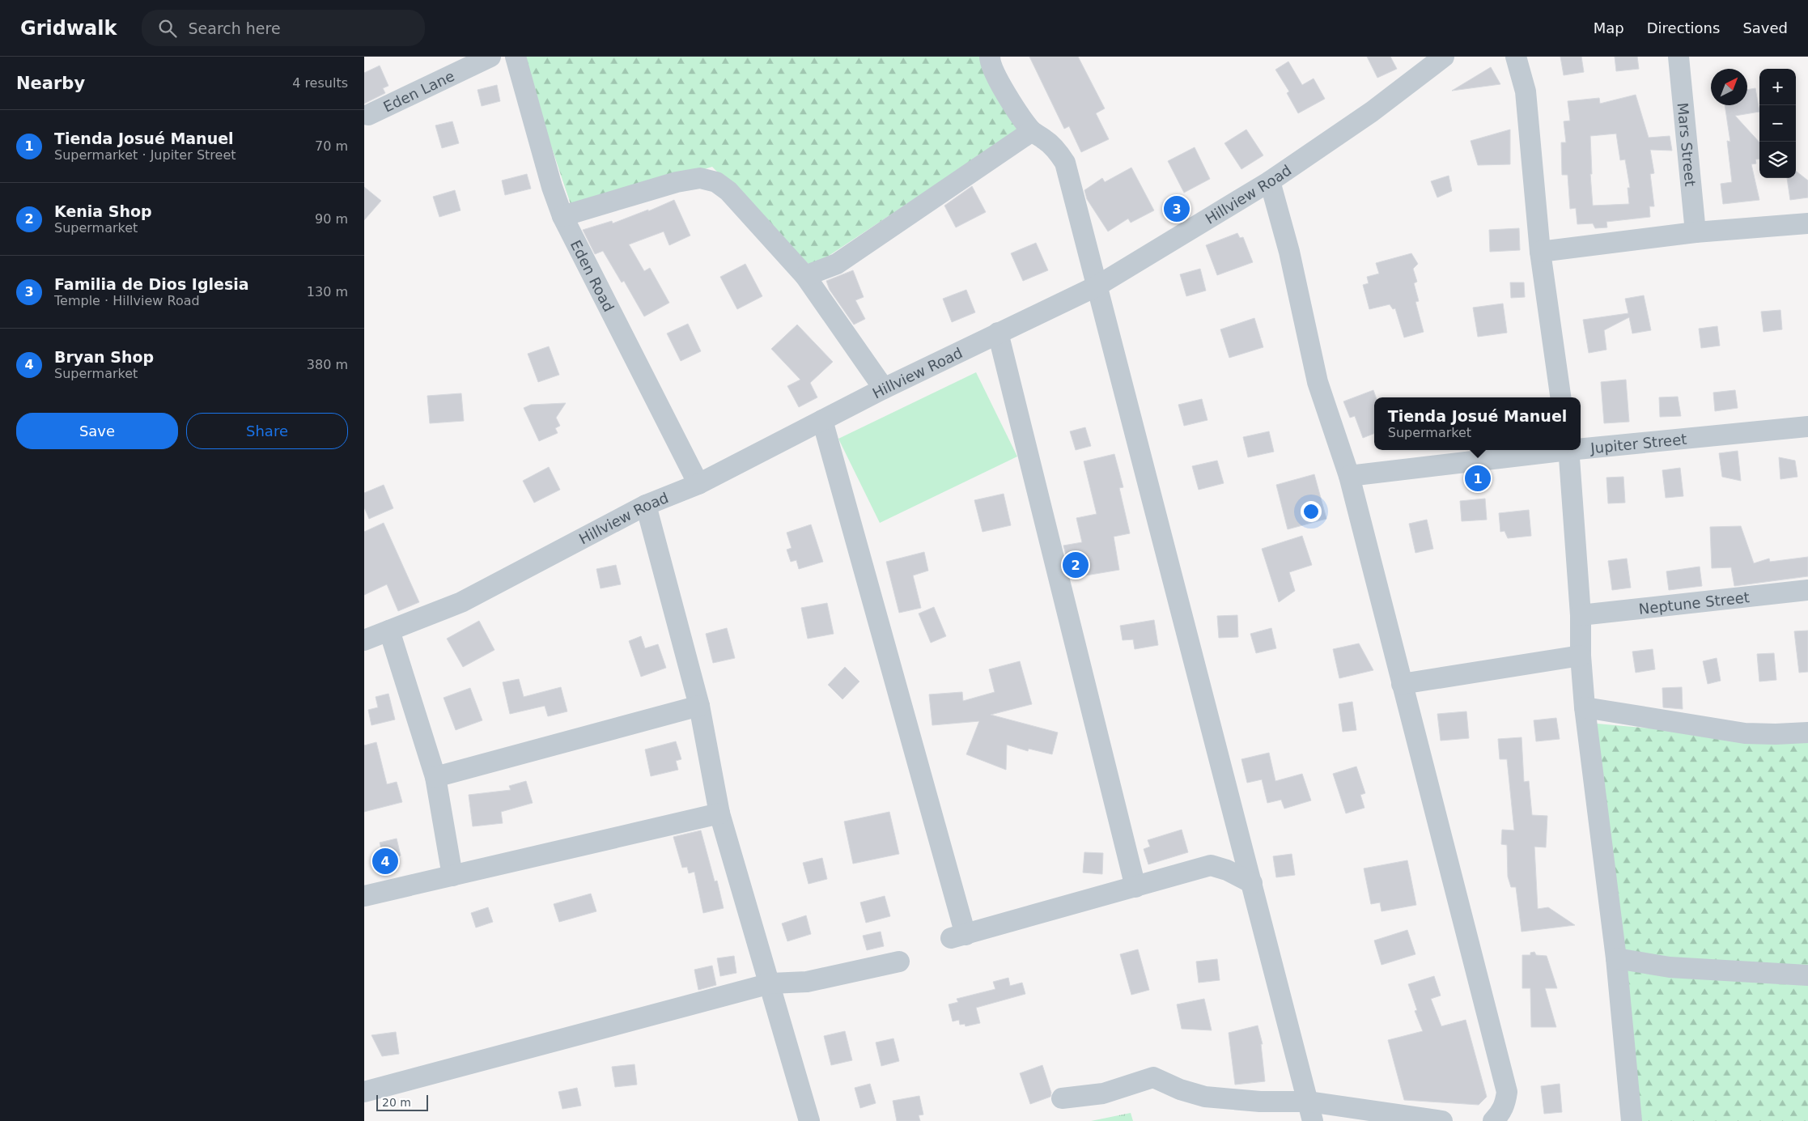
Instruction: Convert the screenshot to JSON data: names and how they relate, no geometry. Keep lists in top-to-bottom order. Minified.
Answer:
{"streets":{"street":["Eden Lane","Mars Street","Hillview Road","Eden Road","Jupiter Street","Neptune Street"]},"crossings":[["Hillview Road","Eden Road"]],"scale_bar":"20 m","north":"top right","page":{"header":"Gridwalk","search":"Search here","nav":["Map","Directions","Saved"],"heading":["Nearby","4 results"],"map_buttons":["+","−"],"list":[{"mark":"1","name":"Tienda Josué Manuel","note":"Supermarket · Jupiter Street","value":"70 m"},{"mark":"2","name":"Kenia Shop","note":"Supermarket","value":"90 m"},{"mark":"3","name":"Familia de Dios Iglesia","note":"Temple · Hillview Road","value":"130 m"},{"mark":"4","name":"Bryan Shop","note":"Supermarket","value":"380 m"}],"pins":["3","1","2","4"],"popup":["Tienda Josué Manuel","Supermarket"],"buttons":["Save","Share"],"scale":"20 m"}}
